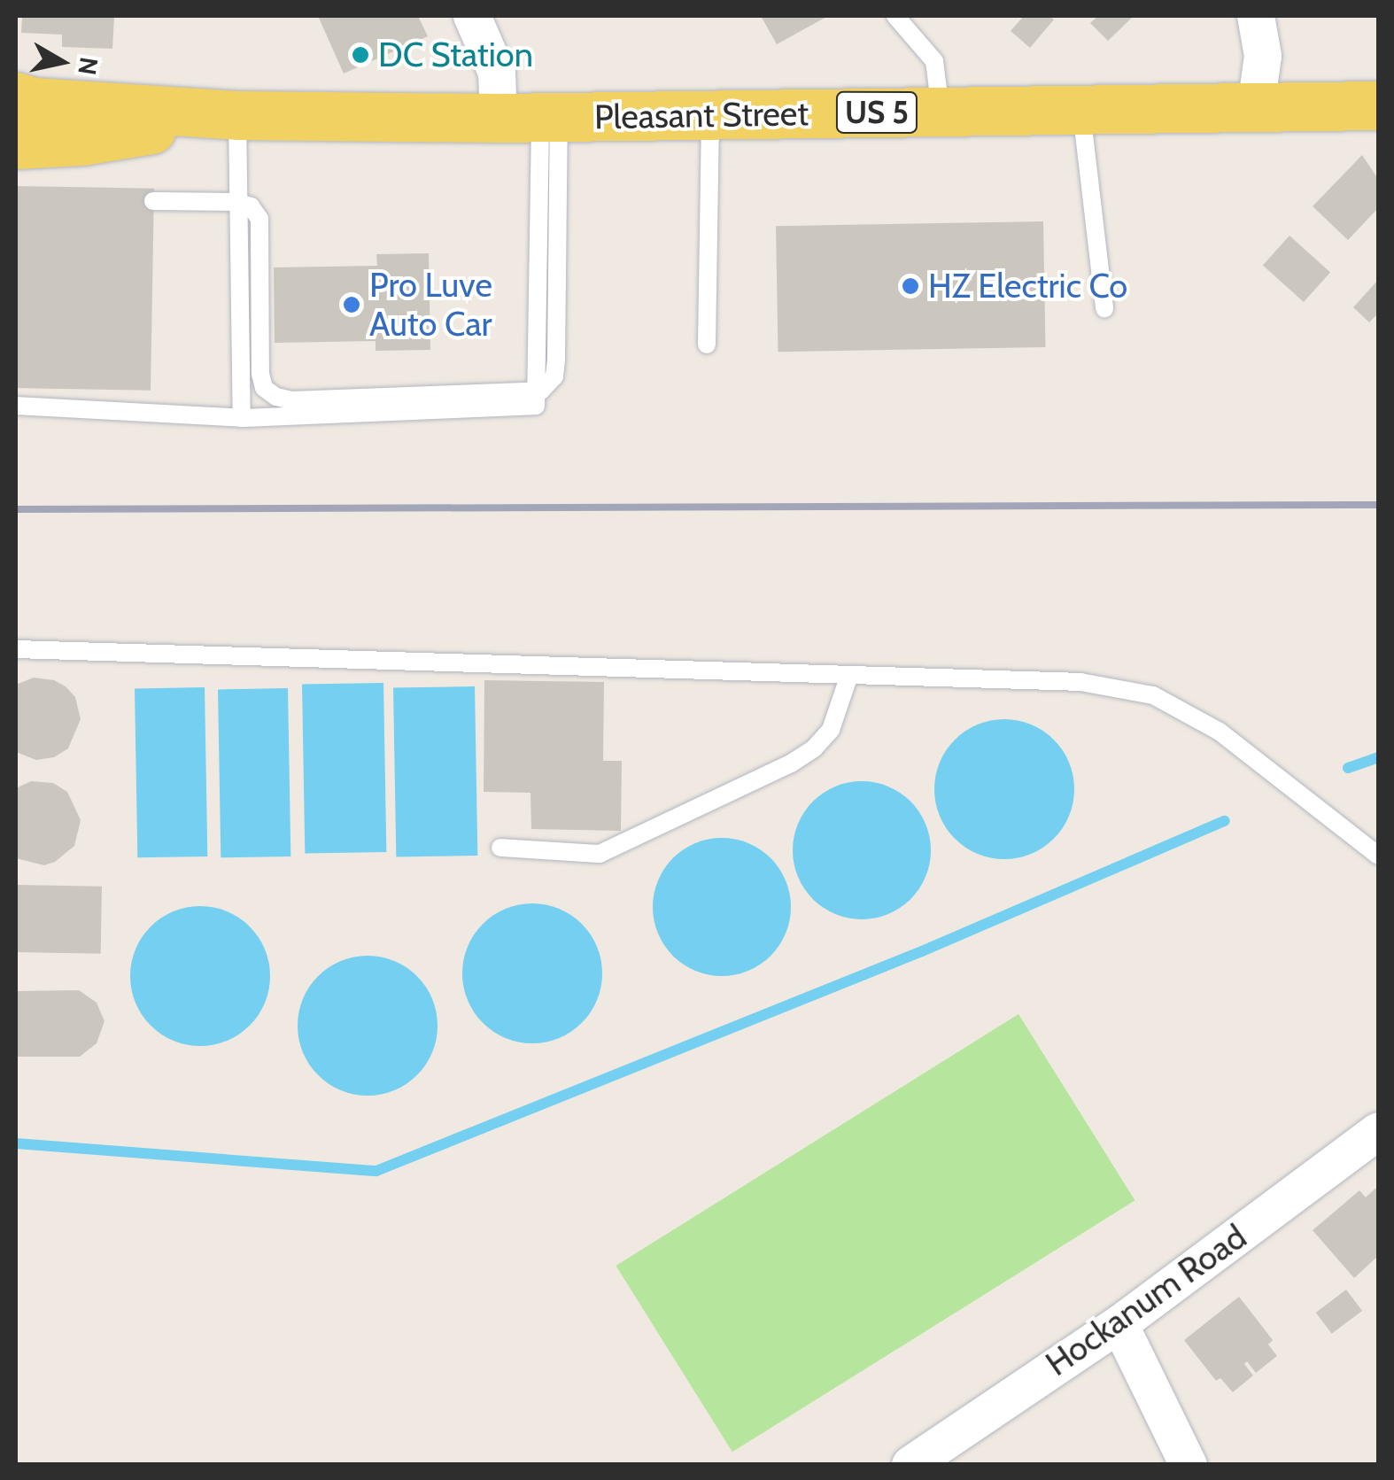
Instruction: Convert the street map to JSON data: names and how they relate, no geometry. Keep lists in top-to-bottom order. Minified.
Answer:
{"streets":{"main road":["US 5","Pleasant Street"],"street":["Hockanum Road"]},"places":["DC Station","HZ Electric Co","Pro Luve Auto Car"],"north":"right"}
